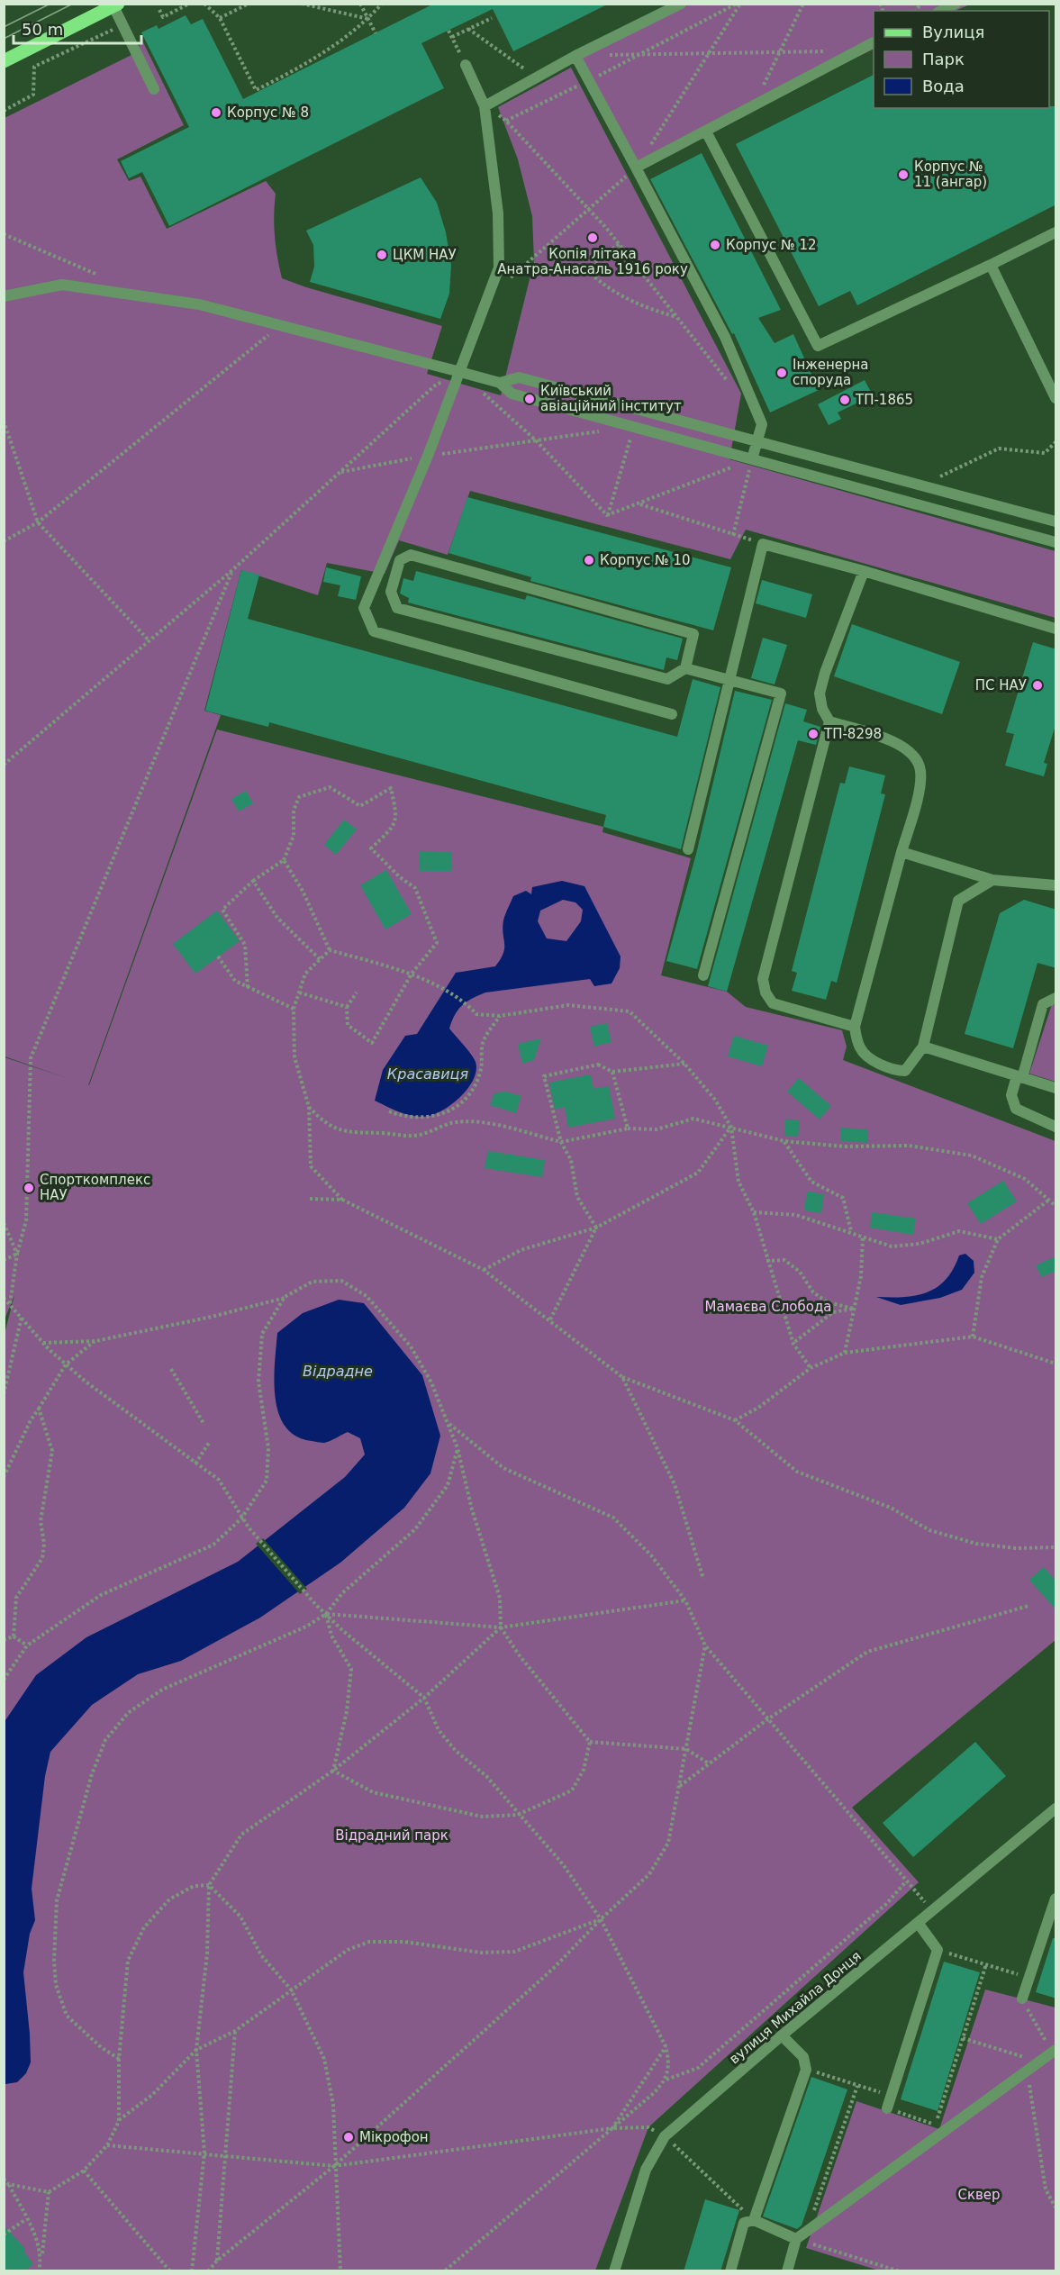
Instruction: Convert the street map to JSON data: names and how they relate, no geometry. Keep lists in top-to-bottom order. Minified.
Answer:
{"streets":{"street":["вулиця Михайла Донця"]},"water":["Красавиця","Відрадне"],"parks":["Мамаєва Слобода","Відрадний парк","Сквер"],"places":["Корпус № 8","Корпус № 11 (ангар)","Копія літака Анатра-Анасаль 1916 року","Корпус № 12","ЦКМ НАУ","Інженерна споруда","Київський авіаційний інститут","ТП-1865","Корпус № 10","ПС НАУ","ТП-8298","Спорткомплекс НАУ","Мікрофон"],"legend":["Вулиця","Парк","Вода"],"scale_bar":"50 m"}
